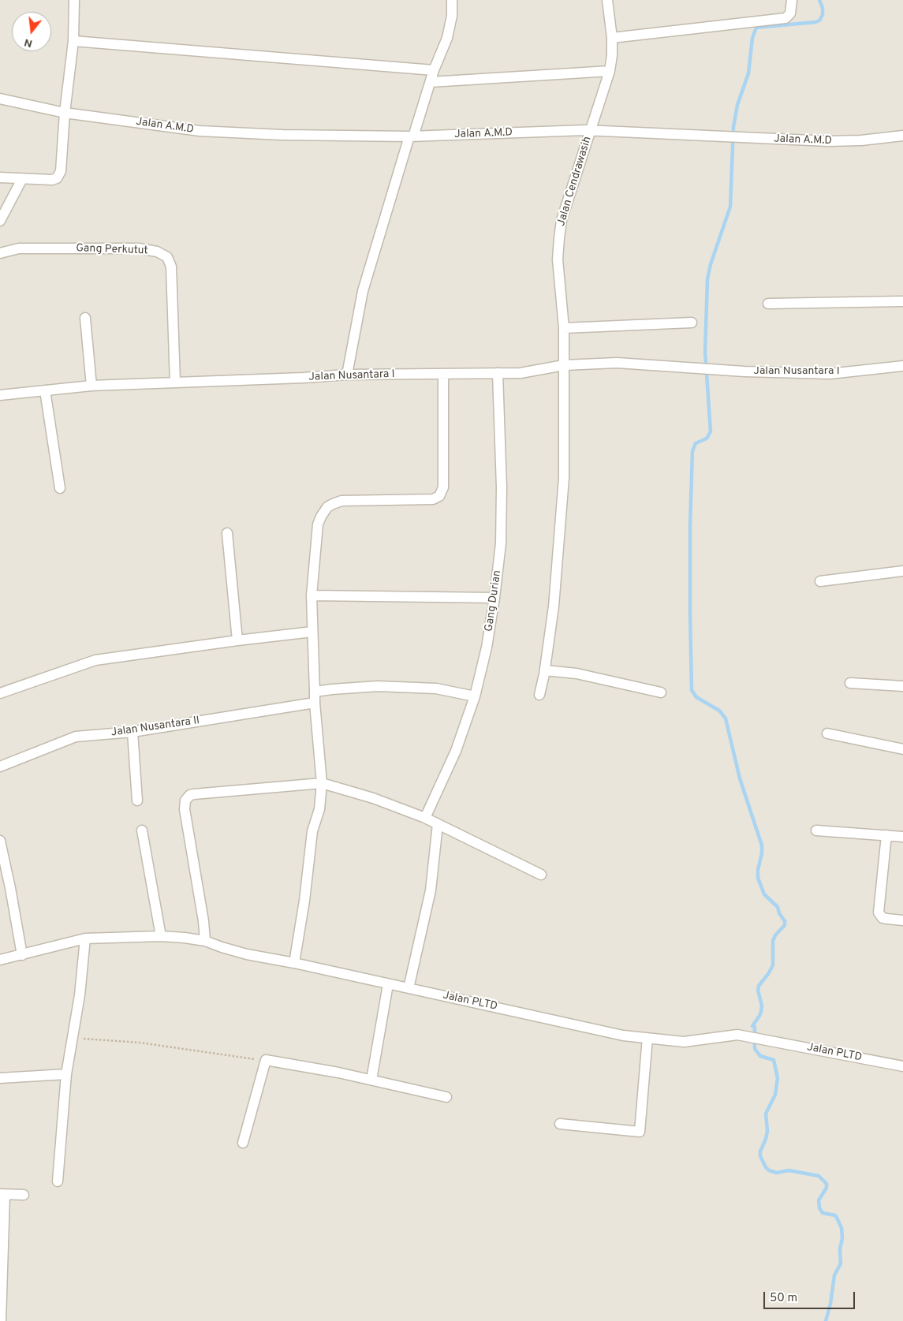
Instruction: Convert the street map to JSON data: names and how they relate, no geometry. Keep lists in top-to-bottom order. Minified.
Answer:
{"streets":{"street":["Jalan A.M.D","Jalan Cendrawasih","Gang Perkutut","Jalan Nusantara I","Gang Durian","Jalan Nusantara II","Jalan PLTD"]},"crossings":[["Jalan A.M.D","Jalan Cendrawasih"],["Jalan Cendrawasih","Jalan Nusantara I"],["Gang Perkutut","Jalan Nusantara I"],["Jalan Nusantara I","Gang Durian"]],"scale_bar":"50 m","north":"bottom"}
